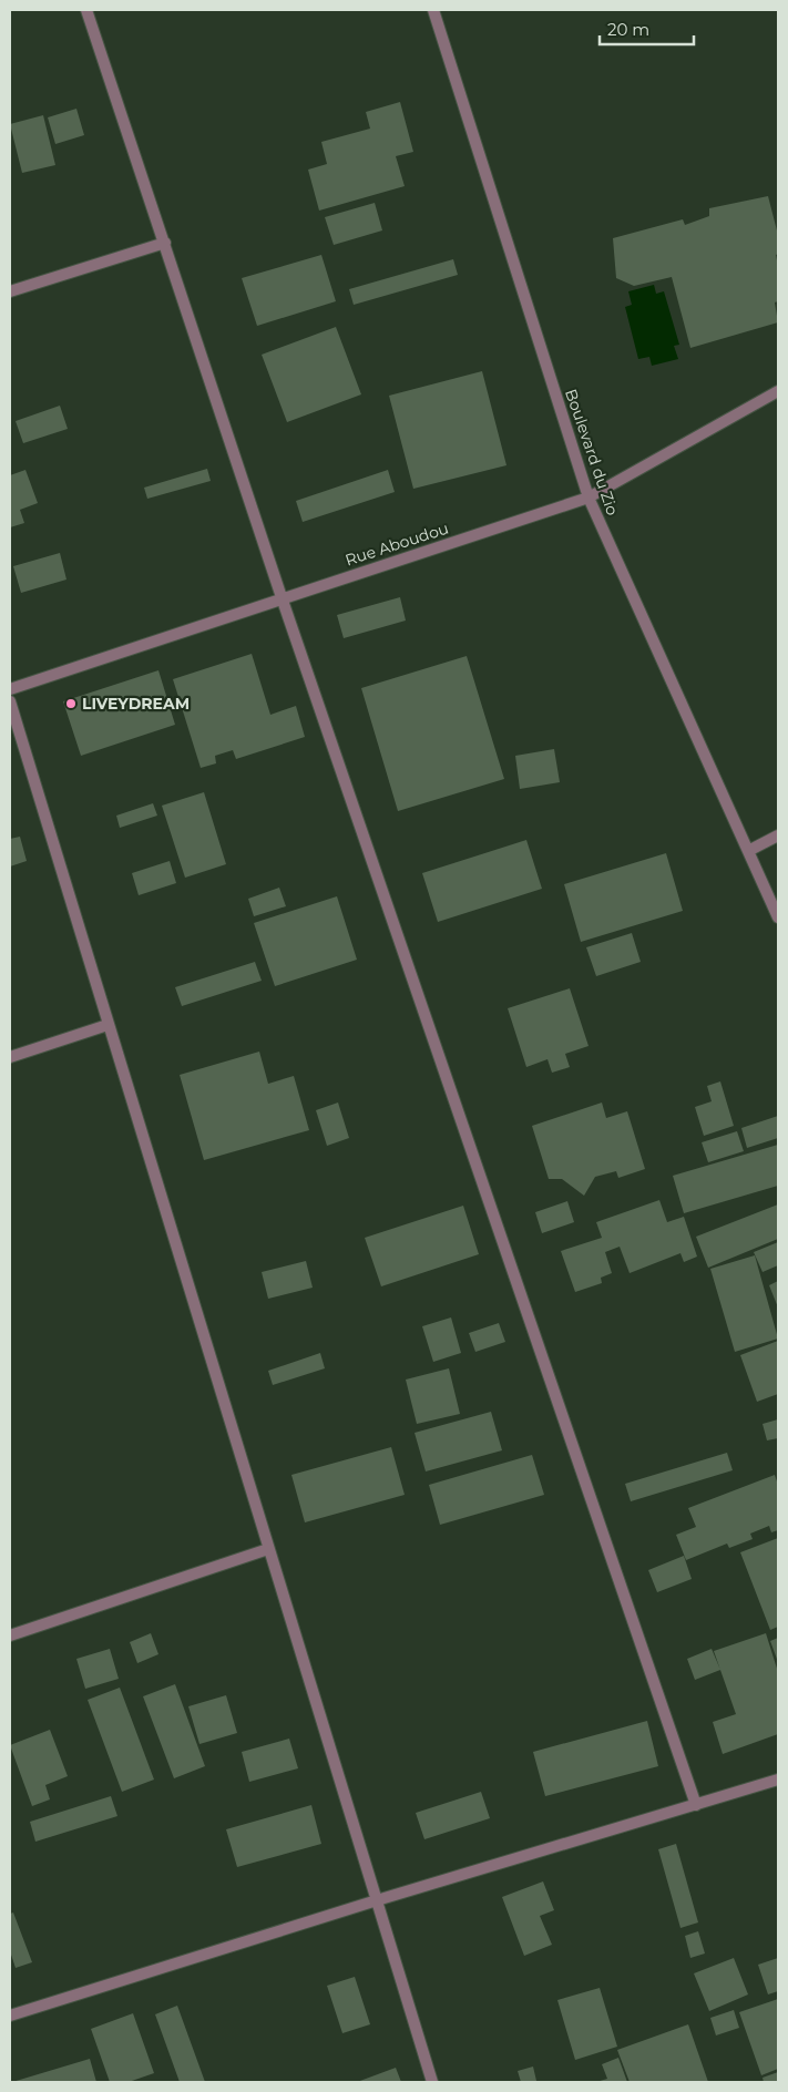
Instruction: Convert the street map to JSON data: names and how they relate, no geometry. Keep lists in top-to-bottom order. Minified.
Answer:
{"streets":{"street":["Boulevard du Zio","Rue Aboudou"]},"crossings":[["Boulevard du Zio","Rue Aboudou"]],"places":["LIVEYDREAM"],"scale_bar":"20 m"}
